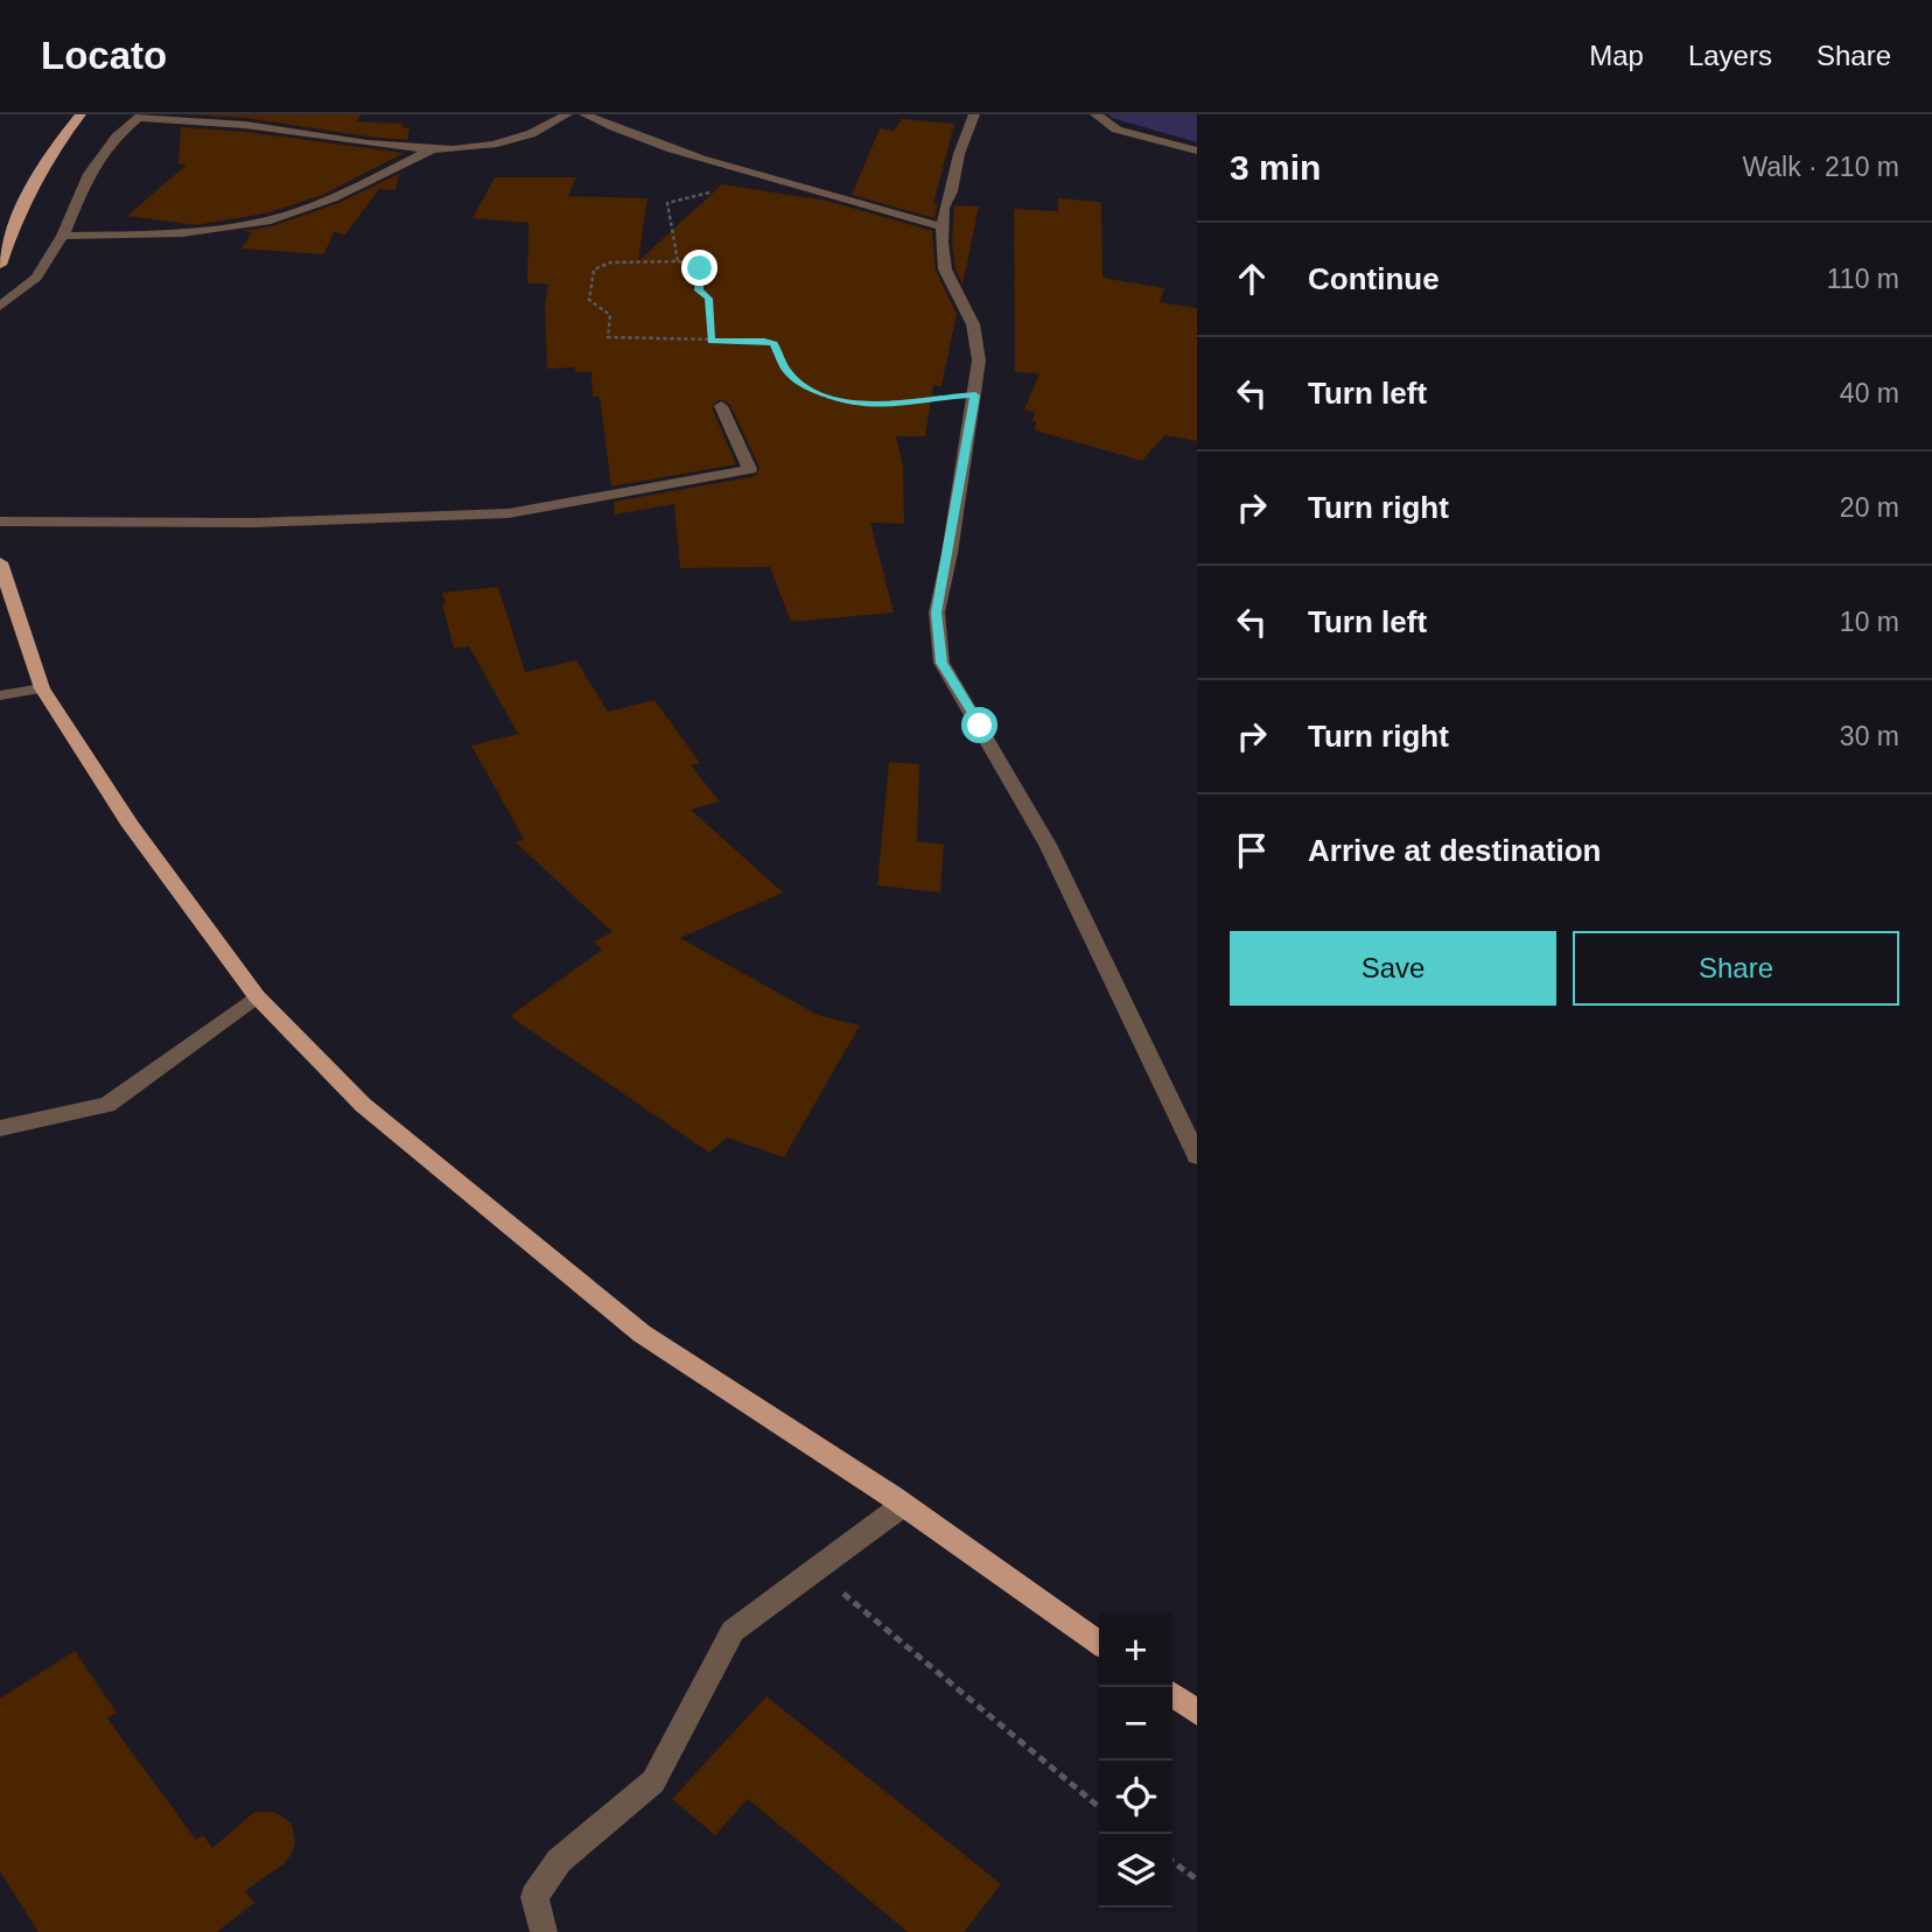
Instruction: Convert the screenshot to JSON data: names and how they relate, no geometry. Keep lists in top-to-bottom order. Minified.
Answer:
{"page":{"header":"Locato","nav":["Map","Layers","Share"],"heading":["3 min","Walk · 210 m"],"list":[["Continue","110 m"],["Turn left","40 m"],["Turn right","20 m"],["Turn left","10 m"],["Turn right","30 m"],"Arrive at destination"],"buttons":["Save","Share"],"map_buttons":["+","−"]}}
